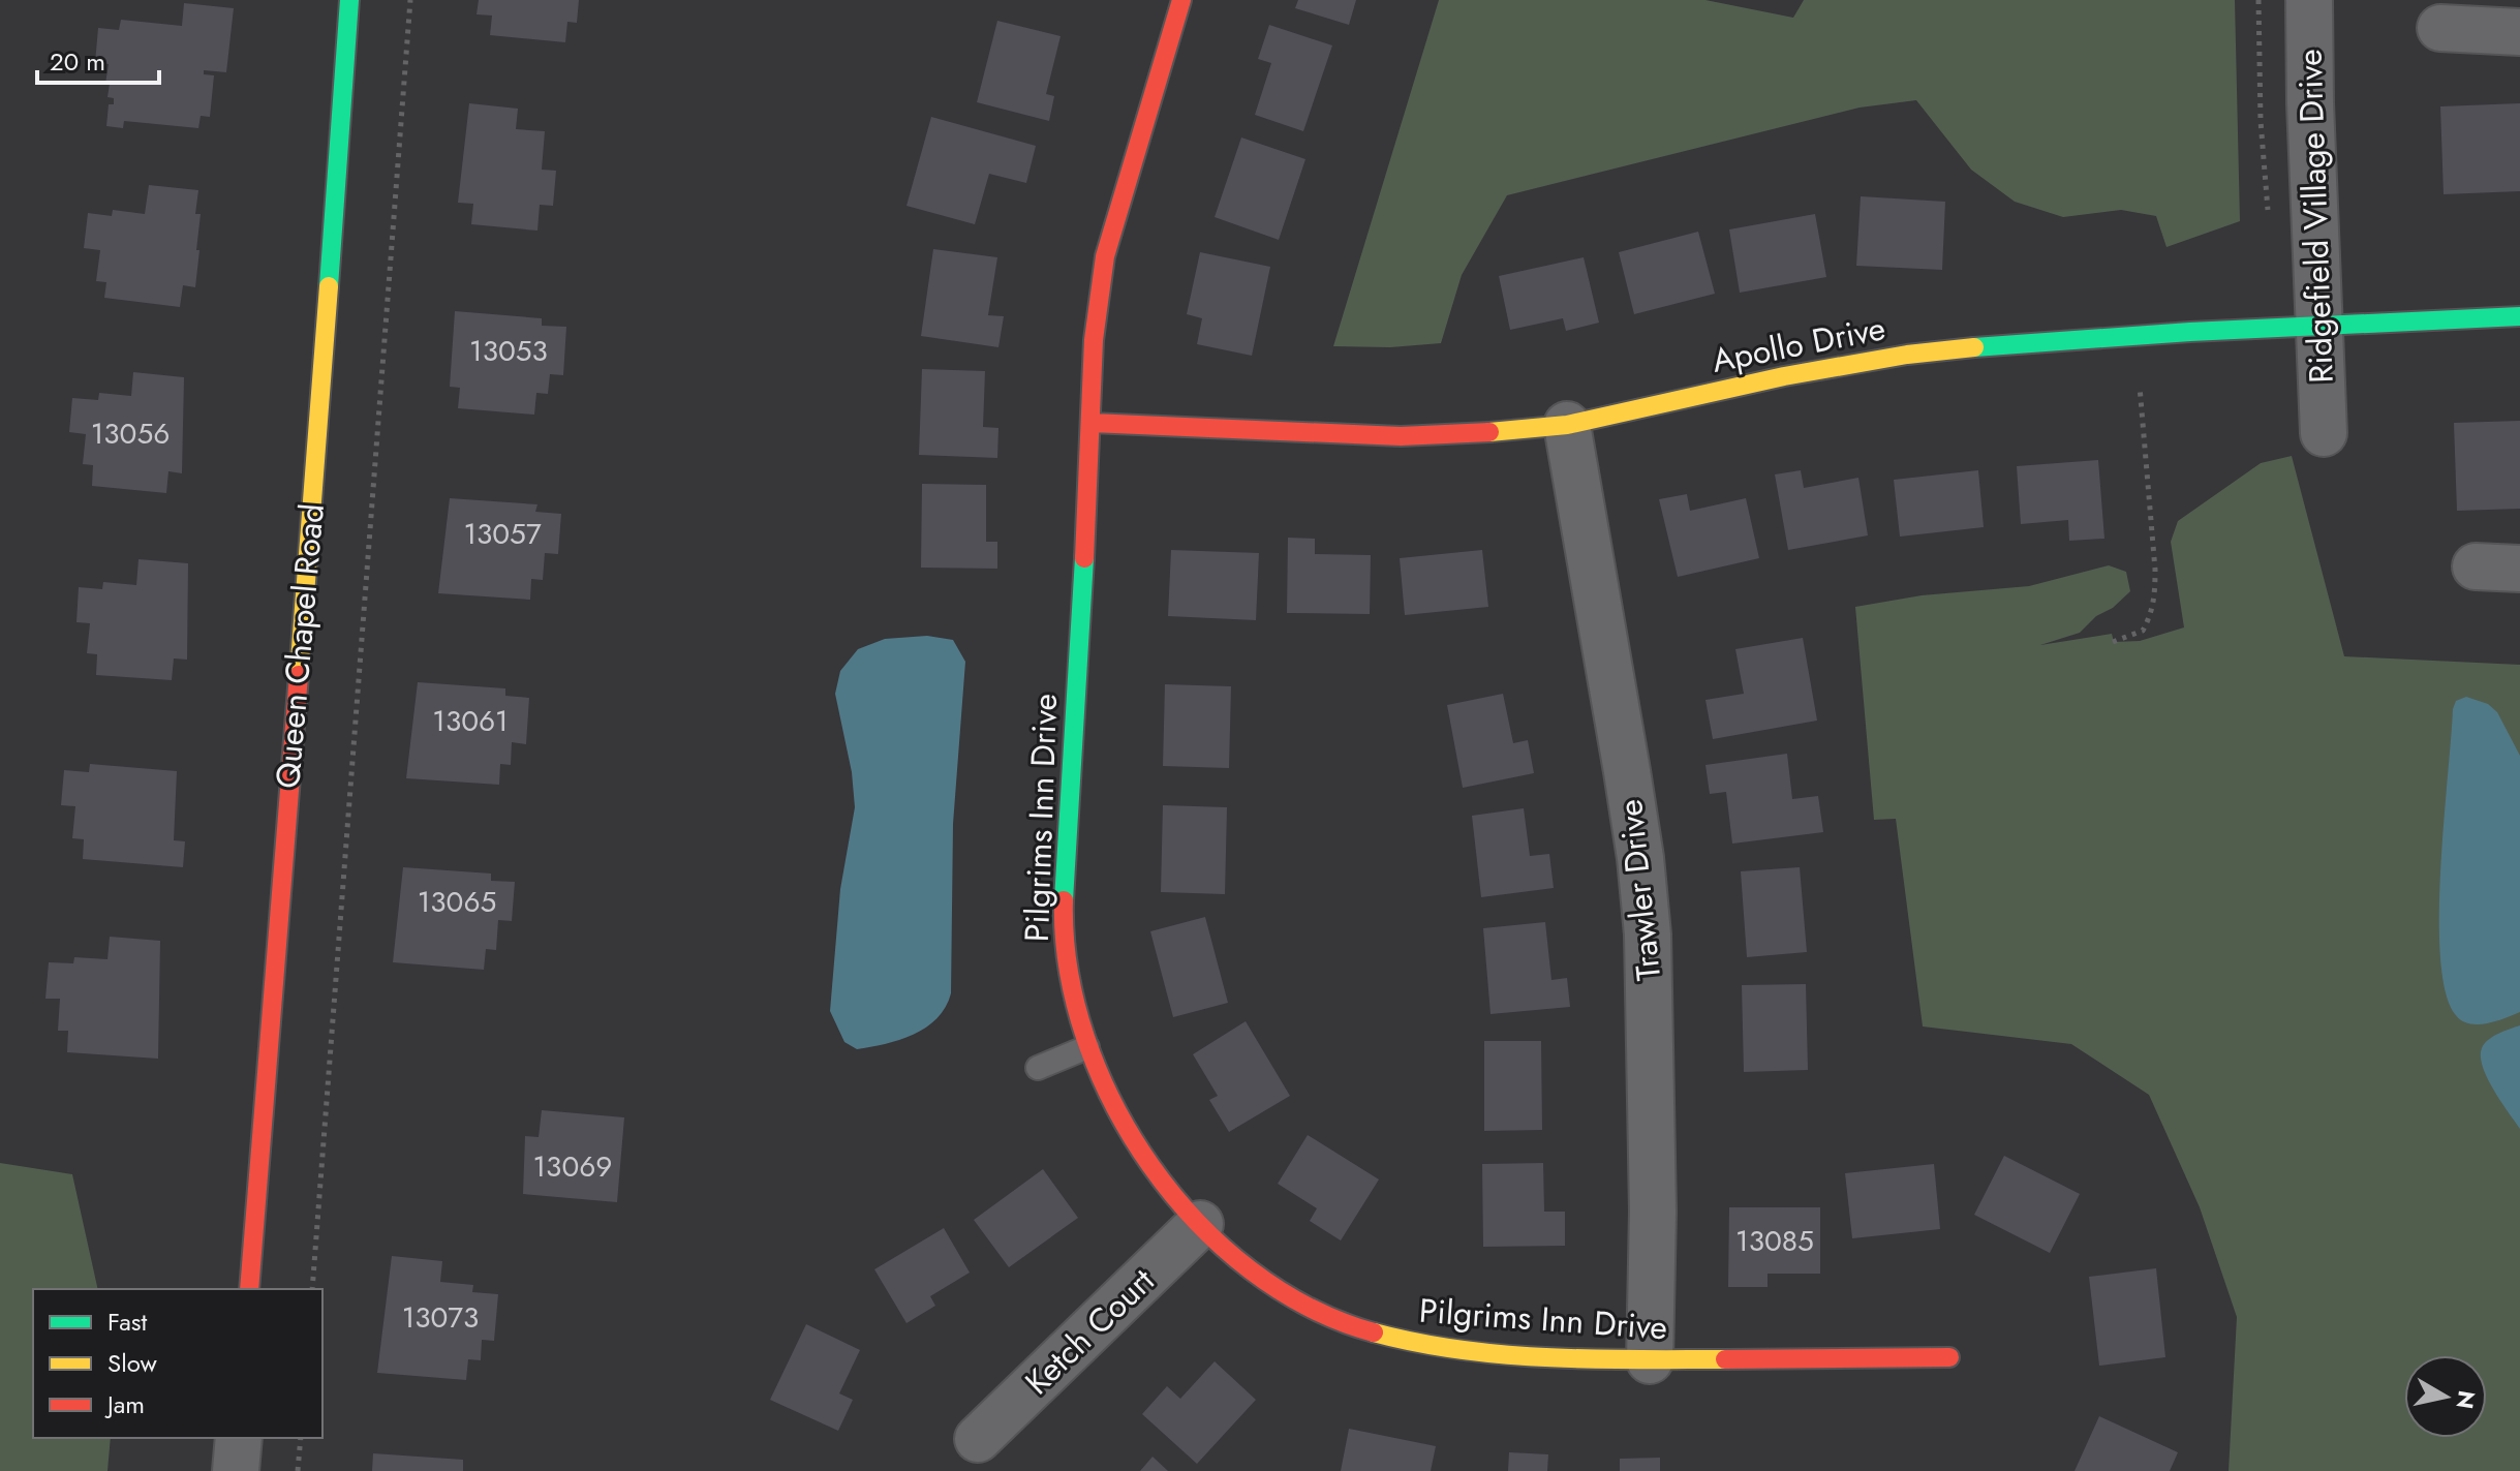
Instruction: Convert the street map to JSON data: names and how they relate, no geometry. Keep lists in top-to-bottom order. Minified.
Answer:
{"streets":{"street":["Ridgefield Village Drive","Apollo Drive","Queen Chapel Road","Pilgrims Inn Drive","Trawler Drive","Ketch Court"]},"crossings":[["Ridgefield Village Drive","Apollo Drive"],["Apollo Drive","Pilgrims Inn Drive"],["Apollo Drive","Trawler Drive"],["Pilgrims Inn Drive","Trawler Drive"],["Pilgrims Inn Drive","Ketch Court"]],"house_numbers":["13053","13056","13057","13061","13065","13069","13085","13073"],"legend":["Fast","Slow","Jam"],"scale_bar":"20 m","north":"right"}
